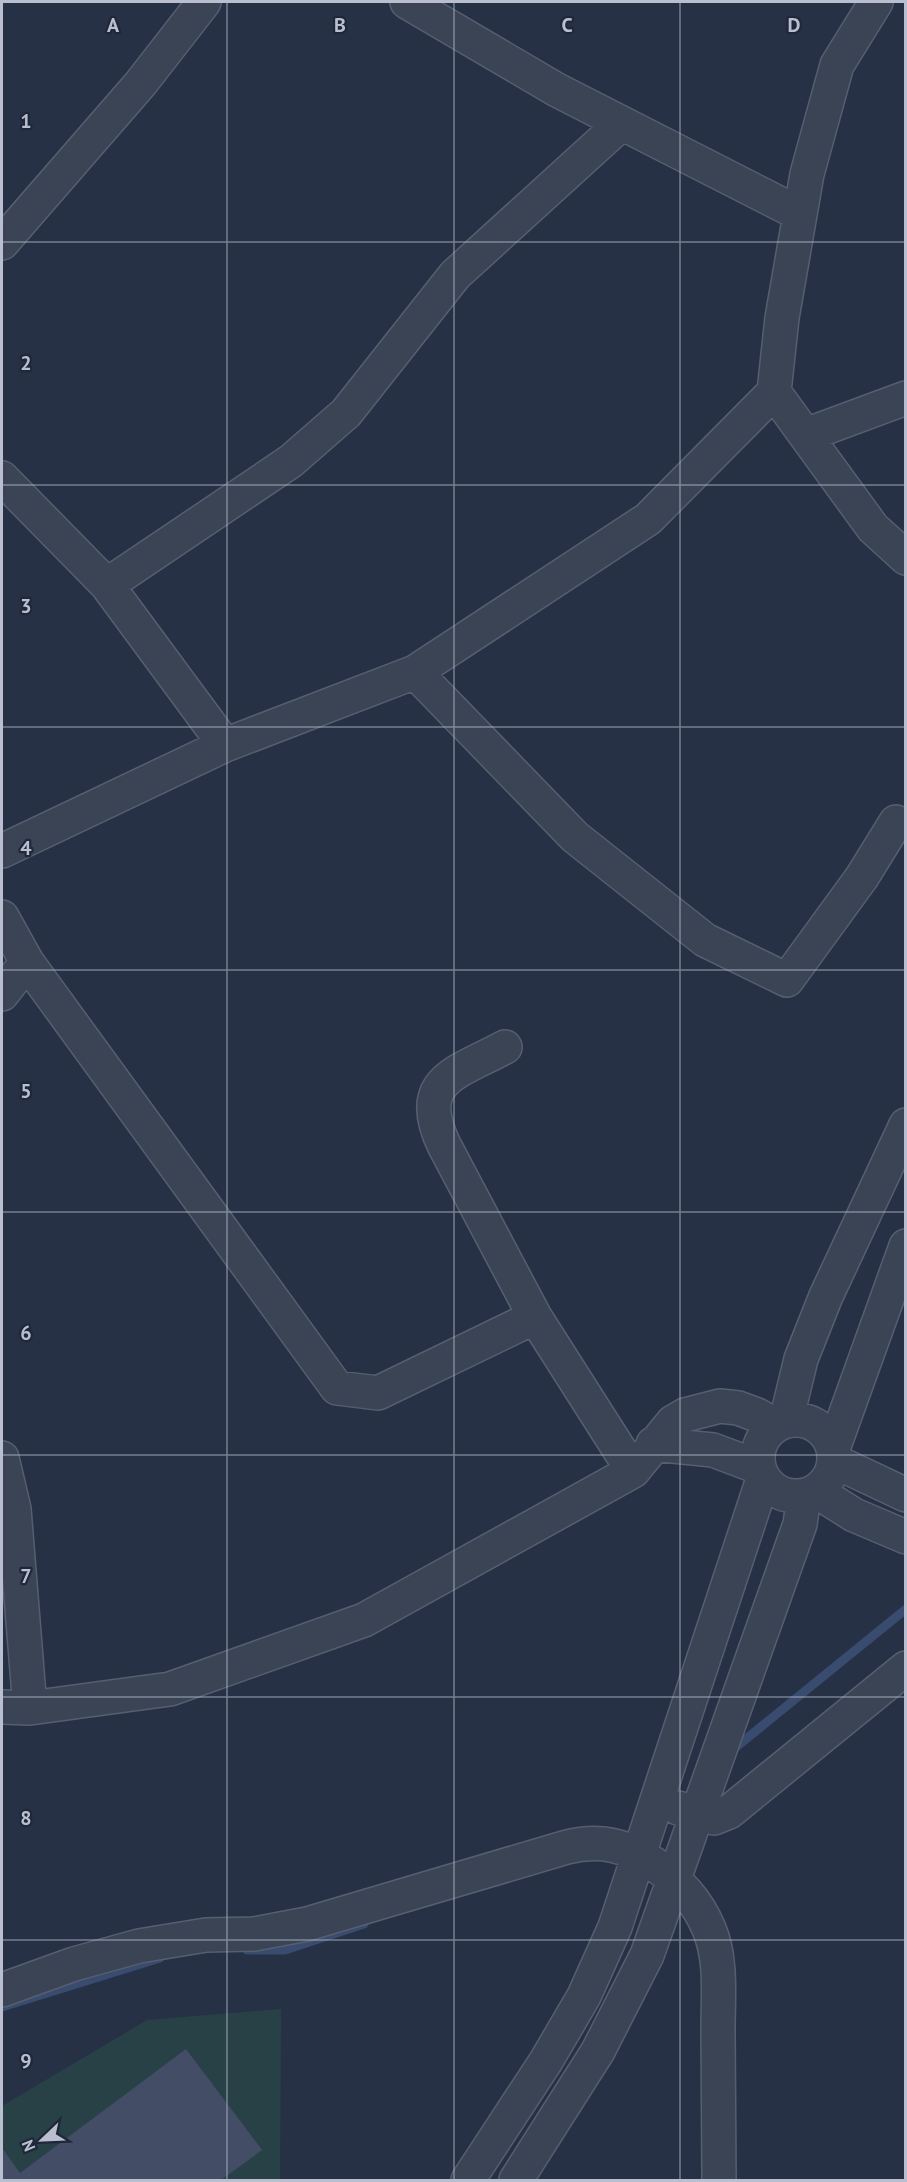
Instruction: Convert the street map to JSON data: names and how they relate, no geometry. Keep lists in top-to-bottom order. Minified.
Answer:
{"north":"bottom left","grid":{"columns":["A","B","C","D"],"rows":["1","2","3","4","5","6","7","8","9"]}}
